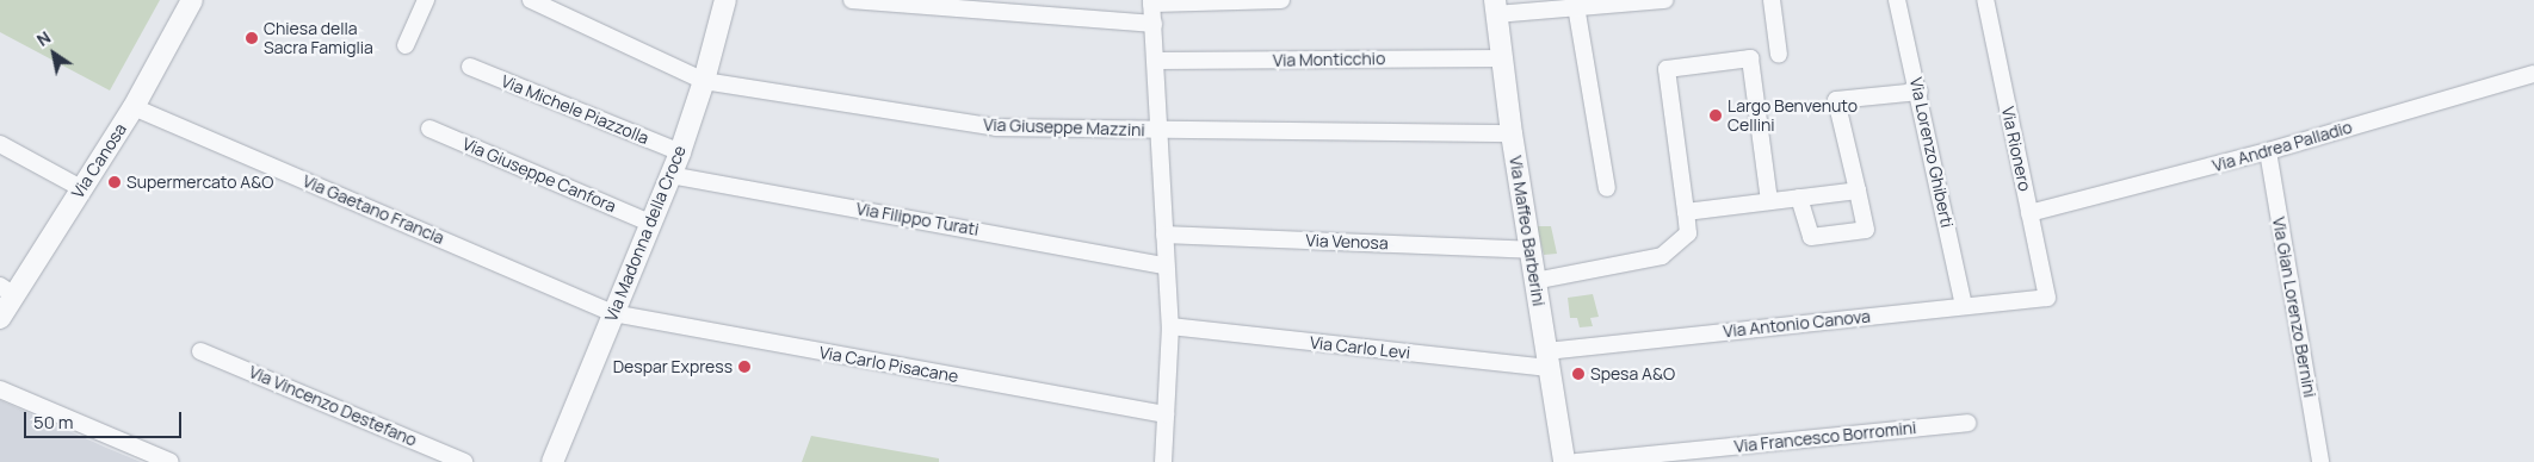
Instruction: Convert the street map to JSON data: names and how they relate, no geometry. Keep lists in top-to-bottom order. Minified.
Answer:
{"streets":{"street":["Via Monticchio","Via Michele Piazzolla","Via Giuseppe Mazzini","Via Andrea Palladio","Via Rionero","Via Lorenzo Ghiberti","Via Canosa","Via Giuseppe Canfora","Via Gaetano Francia","Via Filippo Turati","Via Maffeo Barberini","Via Madonna della Croce","Via Venosa","Via Gian Lorenzo Bernini","Via Antonio Canova","Via Carlo Levi","Via Carlo Pisacane","Via Vincenzo Destefano","Via Francesco Borromini"]},"crossings":[["Via Monticchio","Via Maffeo Barberini"],["Via Michele Piazzolla","Via Madonna della Croce"],["Via Giuseppe Mazzini","Via Maffeo Barberini"],["Via Giuseppe Mazzini","Via Madonna della Croce"],["Via Andrea Palladio","Via Rionero"],["Via Andrea Palladio","Via Gian Lorenzo Bernini"],["Via Rionero","Via Antonio Canova"],["Via Lorenzo Ghiberti","Via Antonio Canova"],["Via Canosa","Via Gaetano Francia"],["Via Giuseppe Canfora","Via Madonna della Croce"],["Via Gaetano Francia","Via Madonna della Croce"],["Via Gaetano Francia","Via Carlo Pisacane"],["Via Filippo Turati","Via Madonna della Croce"],["Via Maffeo Barberini","Via Venosa"],["Via Maffeo Barberini","Via Antonio Canova"],["Via Maffeo Barberini","Via Carlo Levi"],["Via Madonna della Croce","Via Carlo Pisacane"],["Via Antonio Canova","Via Carlo Levi"]],"places":["Chiesa della Sacra Famiglia","Largo Benvenuto Cellini","Supermercato A&O","Despar Express","Spesa A&O"],"scale_bar":"50 m","north":"top left"}
